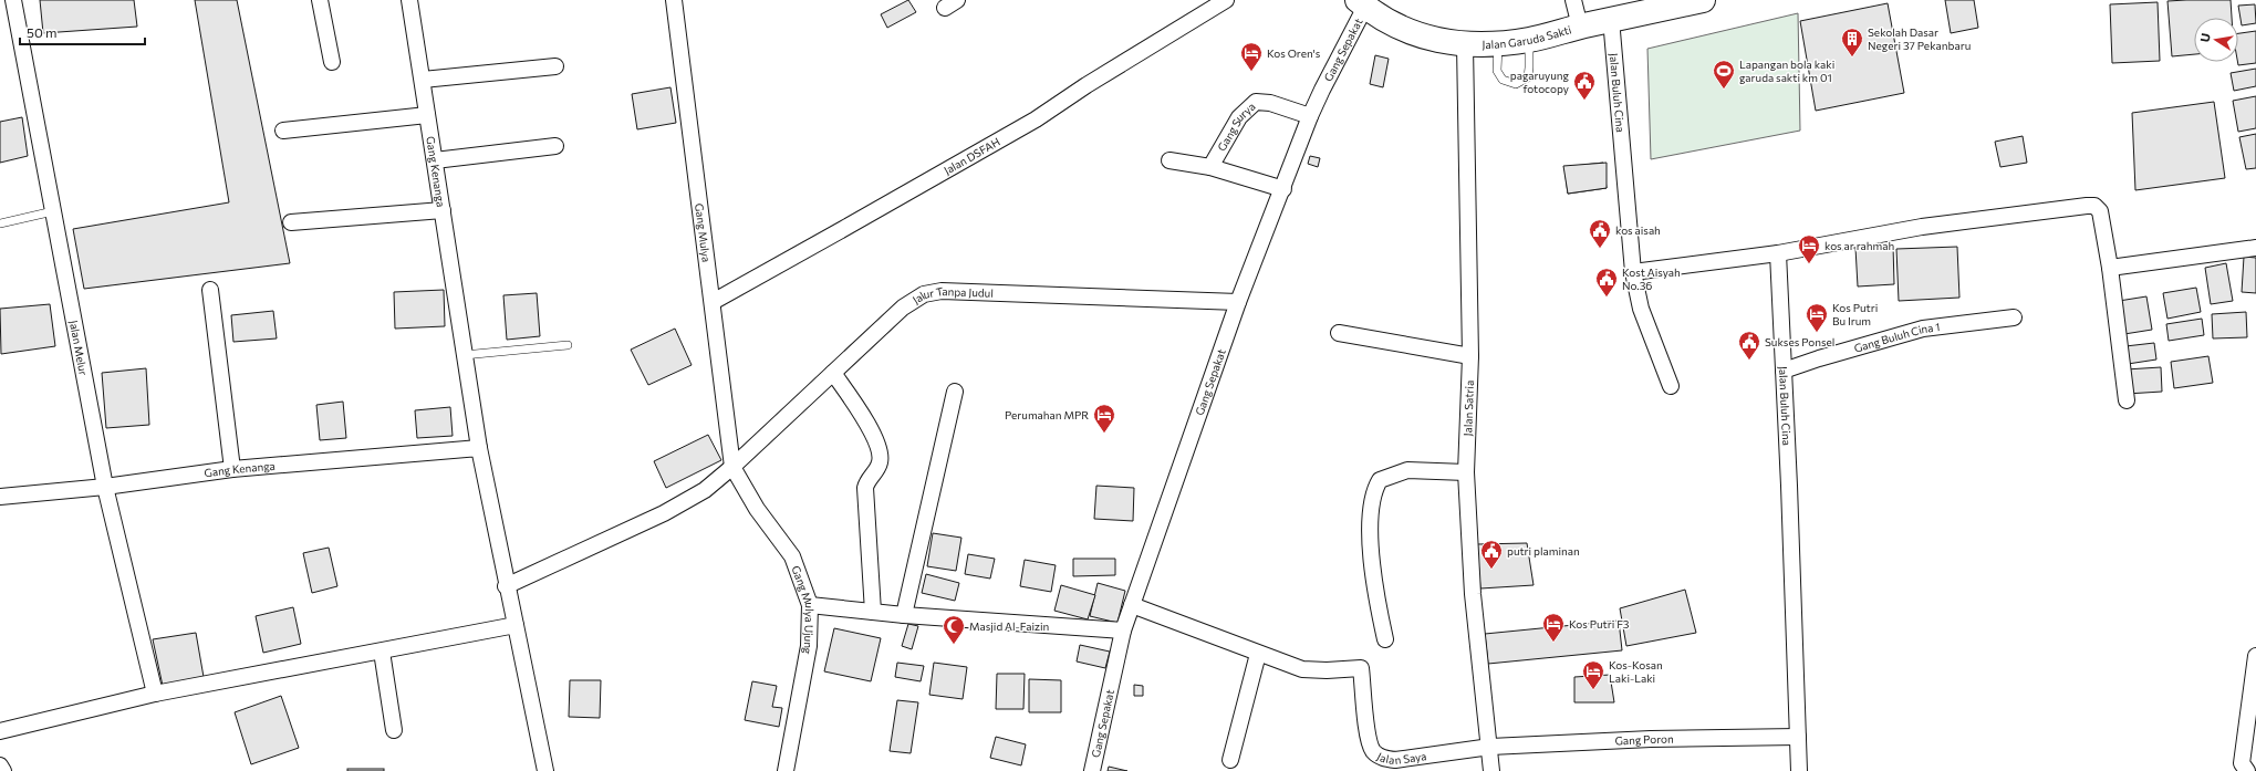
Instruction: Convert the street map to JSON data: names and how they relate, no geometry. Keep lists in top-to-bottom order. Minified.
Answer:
{"streets":{"highway":["Jalan Garuda Sakti"],"street":["Gang Sepakat","Jalan Buluh Cina","Gang Surya","Jalan DSFAH","Gang Kenanga","Gang Mulya","Jalur Tanpa Judul","Gang Buluh Cina 1","Jalan Melur","Jalan Satria","Gang Mulya Ujung","Gang Poron","Jalan Saya"]},"crossings":[["Jalan Garuda Sakti","Gang Sepakat"],["Jalan Garuda Sakti","Jalan Buluh Cina"],["Jalan Garuda Sakti","Jalan Satria"],["Gang Sepakat","Gang Surya"],["Gang Sepakat","Jalur Tanpa Judul"],["Jalan Buluh Cina","Gang Buluh Cina 1"],["Jalan Buluh Cina","Gang Poron"],["Jalan DSFAH","Gang Mulya"],["Gang Kenanga","Jalur Tanpa Judul"],["Gang Kenanga","Jalan Melur"],["Gang Mulya","Jalur Tanpa Judul"],["Gang Mulya","Gang Mulya Ujung"],["Jalur Tanpa Judul","Gang Mulya Ujung"],["Jalan Satria","Gang Poron"],["Jalan Satria","Jalan Saya"],["Gang Poron","Jalan Saya"]],"places":{"building":["Sekolah Dasar Negeri 37 Pekanbaru"],"hotel":["Kos Oren's","kos ar rahmah","Kos Putri Bu Irum","Perumahan MPR","Kos Putri F3","Kos-Kosan Laki-Laki"],"sports":["Lapangan bola kaki garuda sakti km 01"],"public building":["pagaruyung fotocopy","kos aisah","Kost Aisyah No.36","Sukses Ponsel","putri plaminan"],"mosque":["Masjid Al-Faizin"]},"scale_bar":"50 m","north":"left"}
